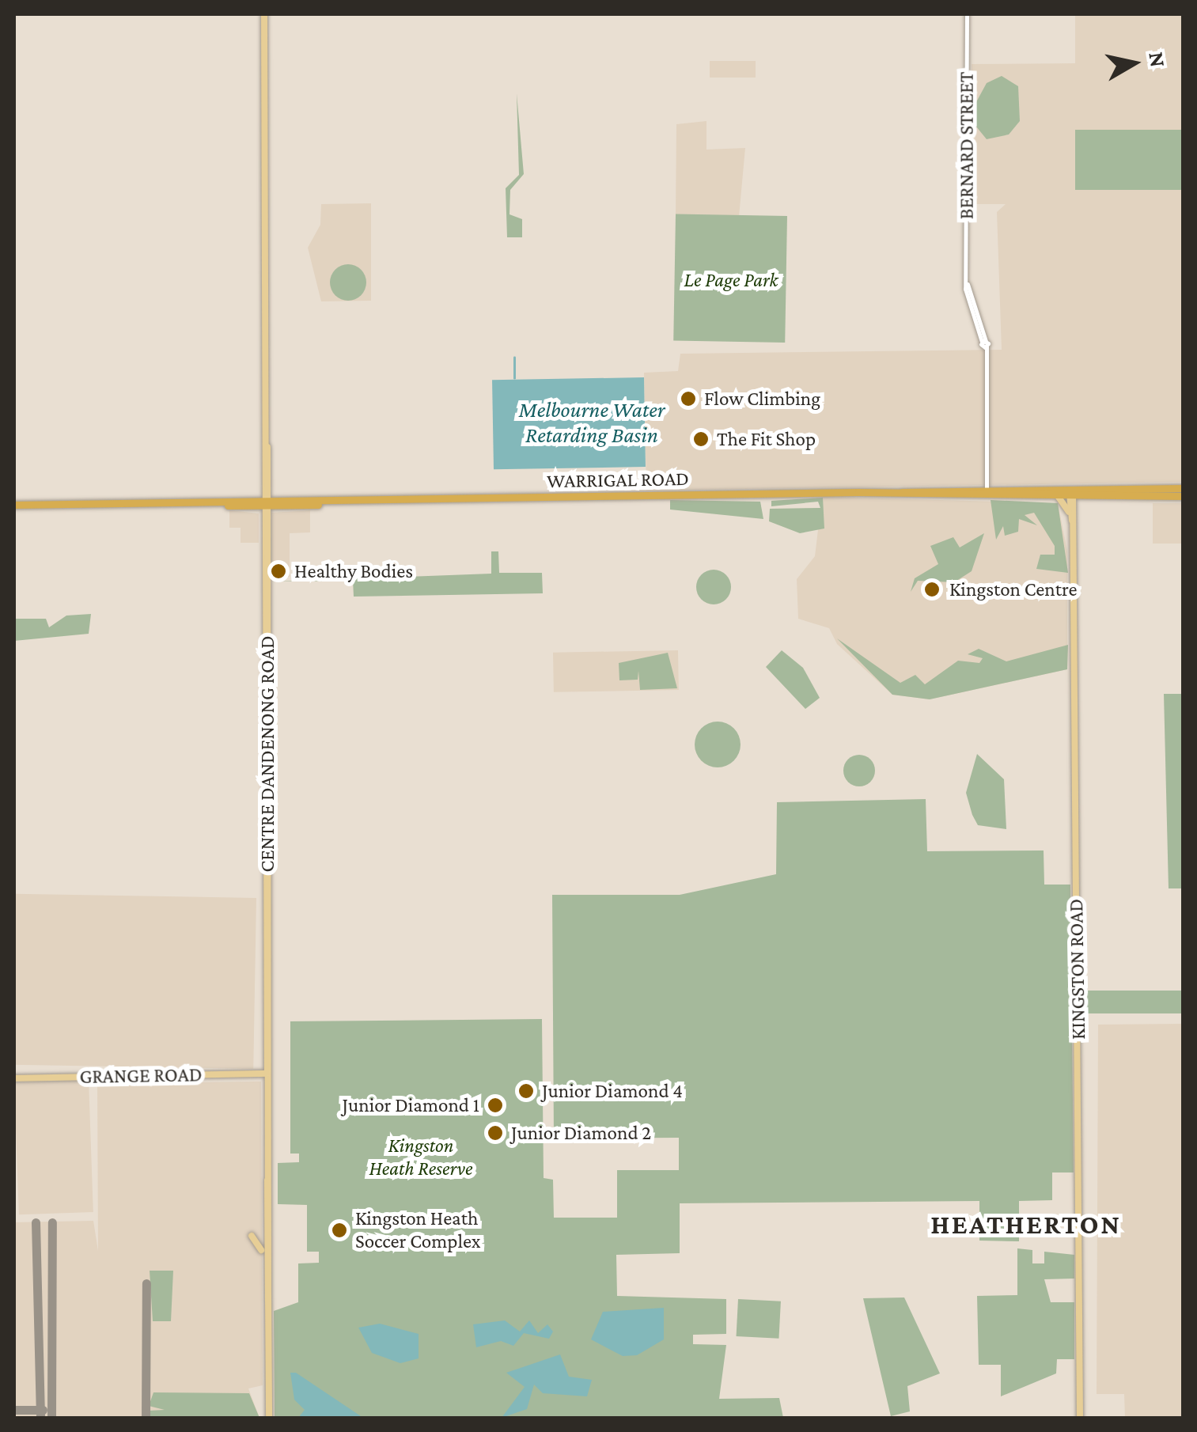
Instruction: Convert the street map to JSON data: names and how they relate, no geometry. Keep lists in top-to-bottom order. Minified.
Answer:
{"streets":{"highway":["WARRIGAL ROAD"],"main road":["CENTRE DANDENONG ROAD","KINGSTON ROAD","GRANGE ROAD"],"street":["BERNARD STREET"]},"crossings":[["BERNARD STREET","WARRIGAL ROAD"],["WARRIGAL ROAD","CENTRE DANDENONG ROAD"],["WARRIGAL ROAD","KINGSTON ROAD"],["CENTRE DANDENONG ROAD","GRANGE ROAD"]],"districts":["HEATHERTON"],"water":["Melbourne Water Retarding Basin"],"parks":["Le Page Park","Kingston Heath Reserve"],"places":["Flow Climbing","The Fit Shop","Healthy Bodies","Kingston Centre","Junior Diamond 4","Junior Diamond 1","Junior Diamond 2","Kingston Heath Soccer Complex"],"north":"right"}
